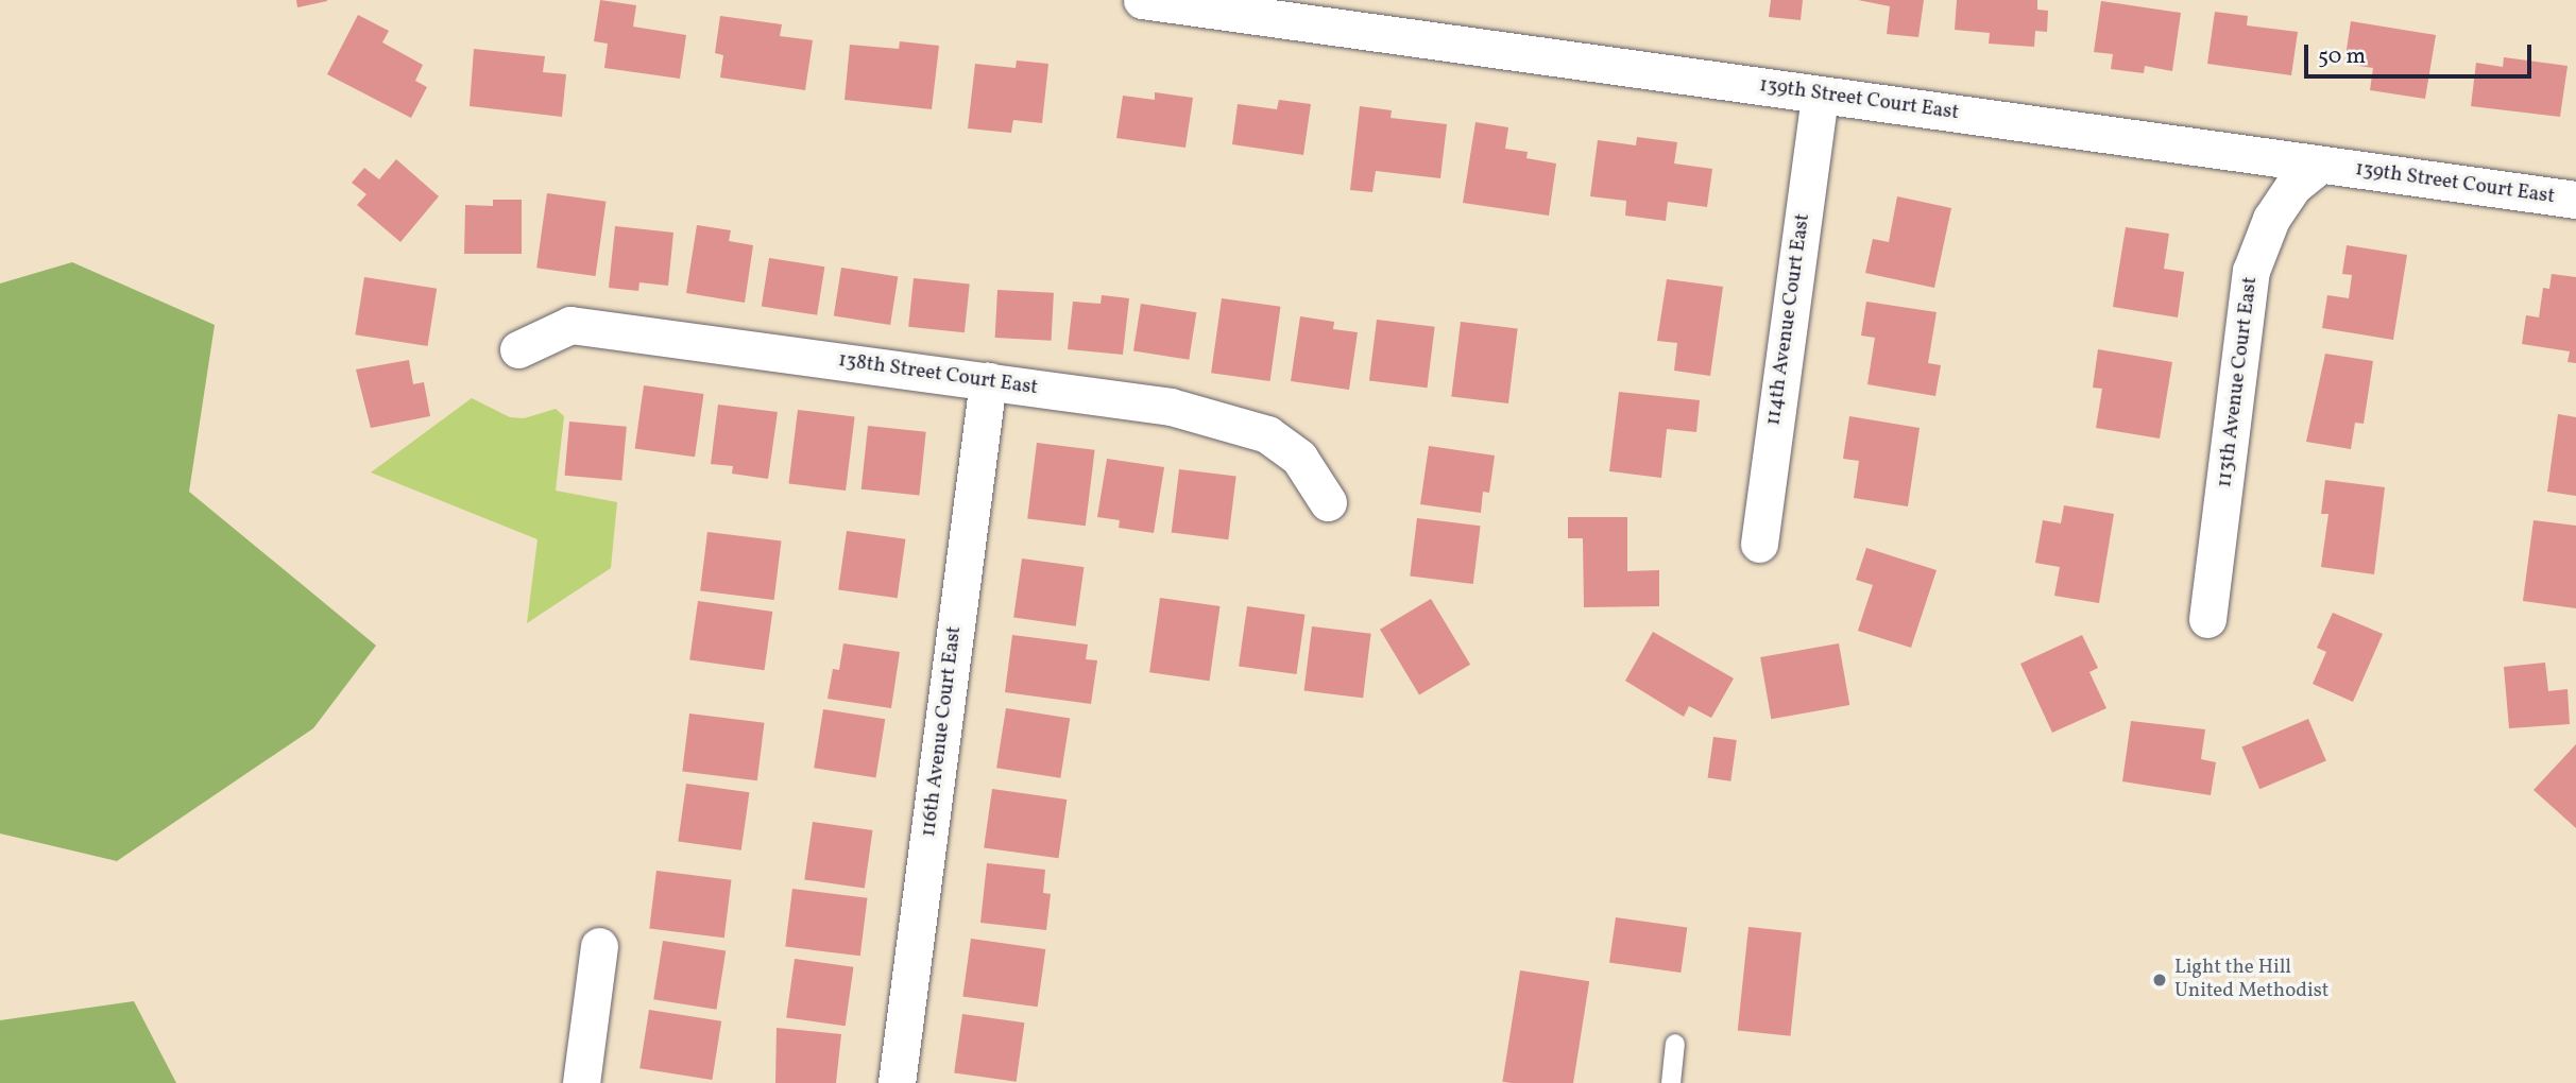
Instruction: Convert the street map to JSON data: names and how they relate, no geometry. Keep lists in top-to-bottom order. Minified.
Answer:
{"streets":{"street":["139th Street Court East","114th Avenue Court East","138th Street Court East","113th Avenue Court East","116th Avenue Court East"]},"crossings":[["139th Street Court East","114th Avenue Court East"],["139th Street Court East","113th Avenue Court East"],["138th Street Court East","116th Avenue Court East"]],"places":["Light the Hill United Methodist"],"scale_bar":"50 m"}
